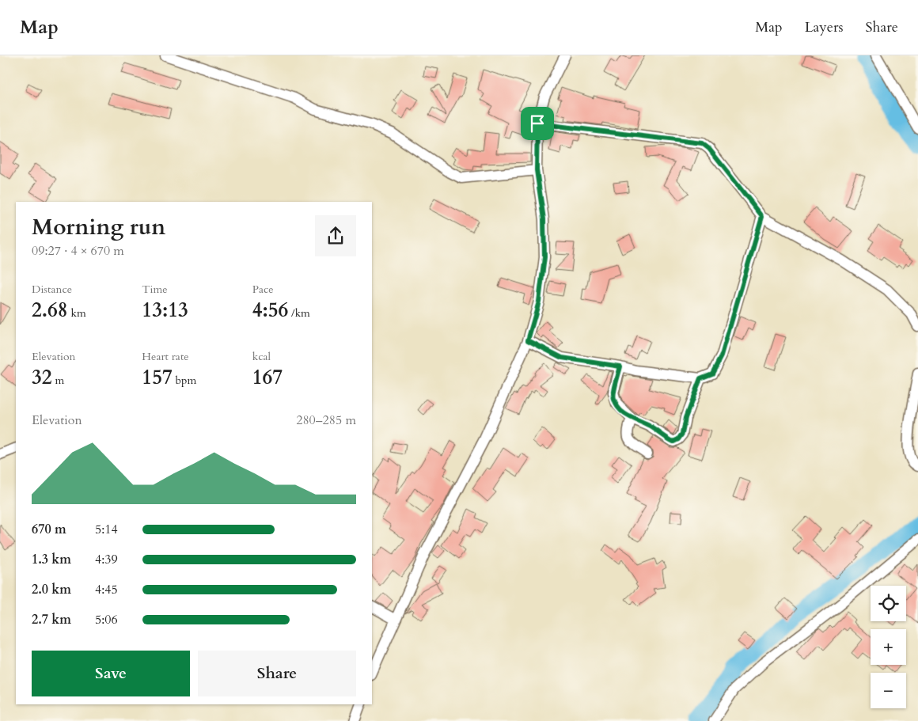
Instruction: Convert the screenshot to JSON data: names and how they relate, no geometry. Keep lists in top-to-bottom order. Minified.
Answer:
{"page":{"header":"Map","nav":["Map","Layers","Share"],"heading":["Morning run","09:27 · 4 × 670 m"],"stats":[["Distance","2.68 km"],["Time","13:13"],["Pace","4:56 /km"],["Elevation","32 m"],["Heart rate","157 bpm"],["kcal","167"]],"chart":["Elevation","280–285 m"],"list":[{"name":"670 m","note":"5:14"},{"name":"1.3 km","note":"4:39"},{"name":"2.0 km","note":"4:45"},{"name":"2.7 km","note":"5:06"}],"map_buttons":["+","−"],"buttons":["Save","Share"]}}
